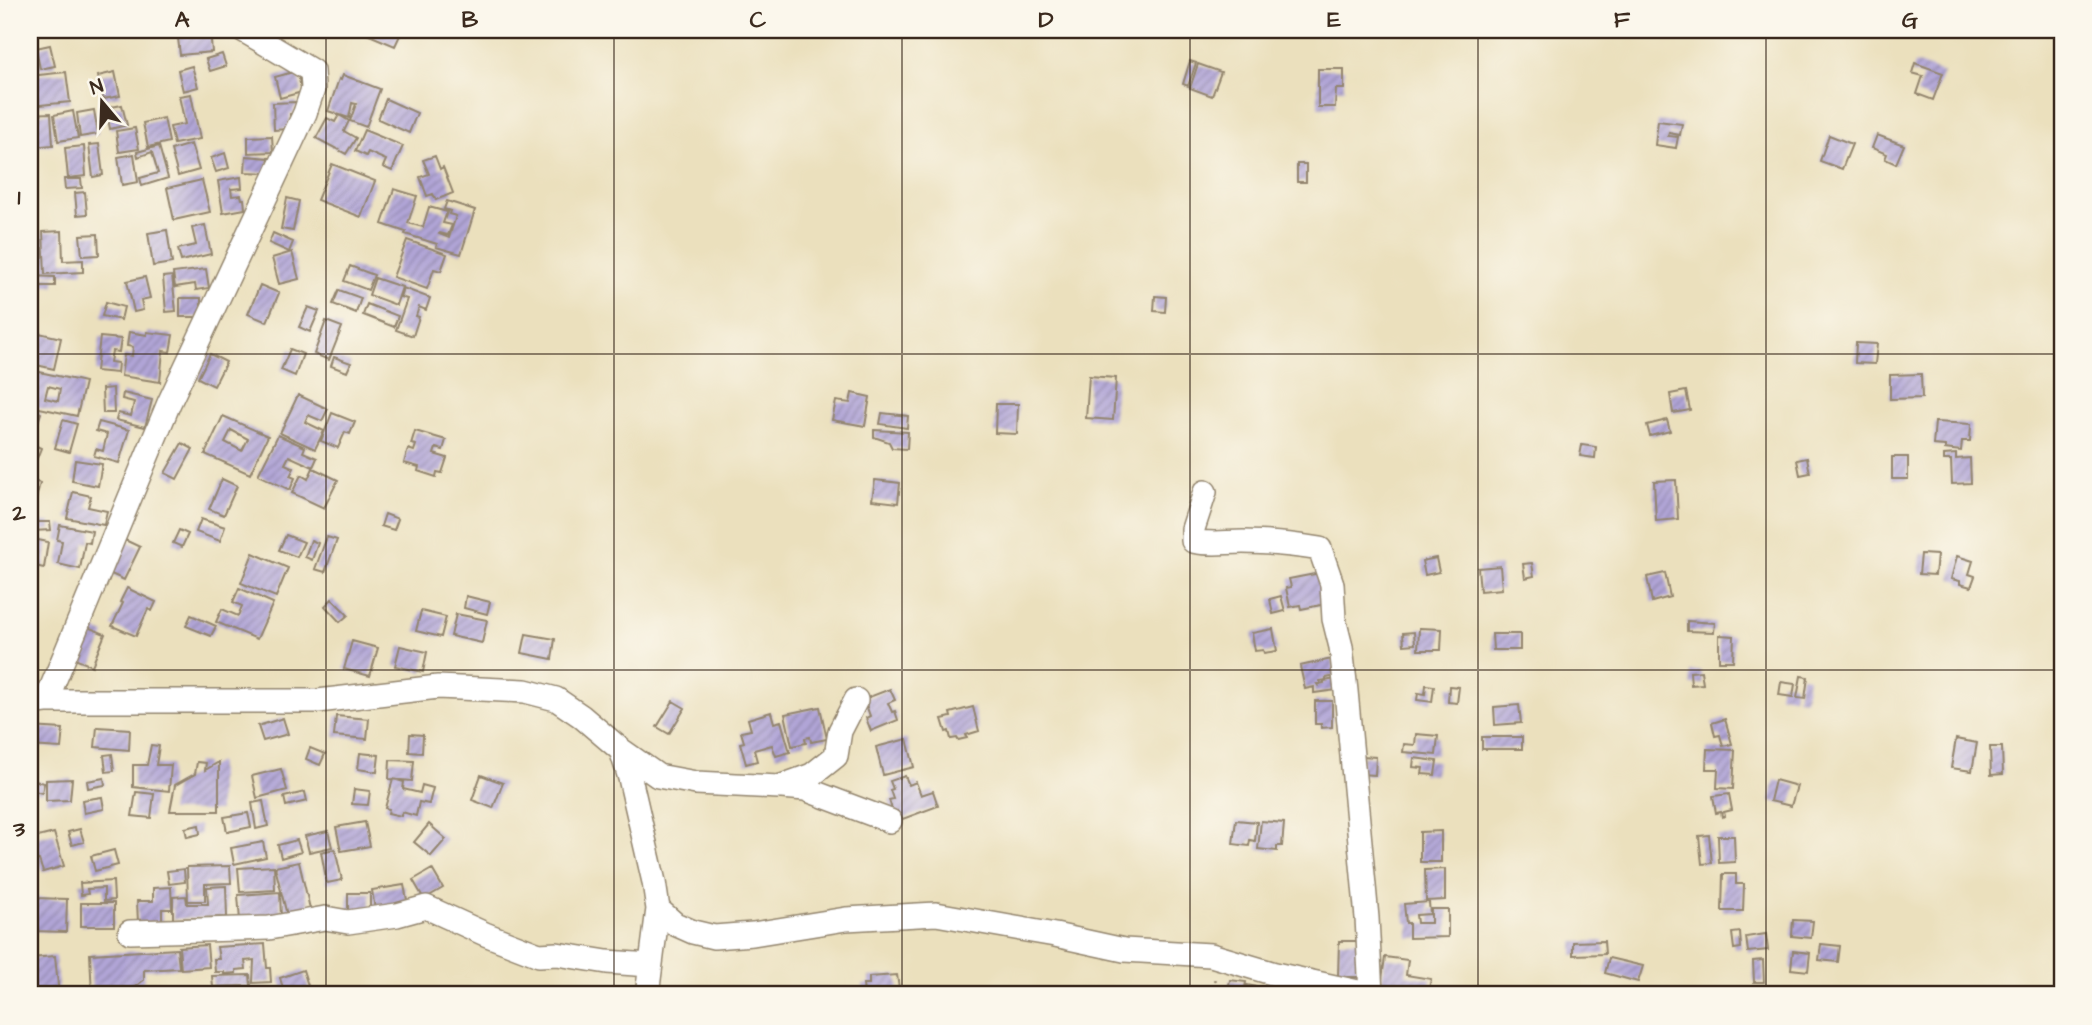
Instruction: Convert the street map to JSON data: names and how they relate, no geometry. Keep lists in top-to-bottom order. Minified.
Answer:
{"north":"top","grid":{"columns":["A","B","C","D","E","F","G"],"rows":["1","2","3"]}}
